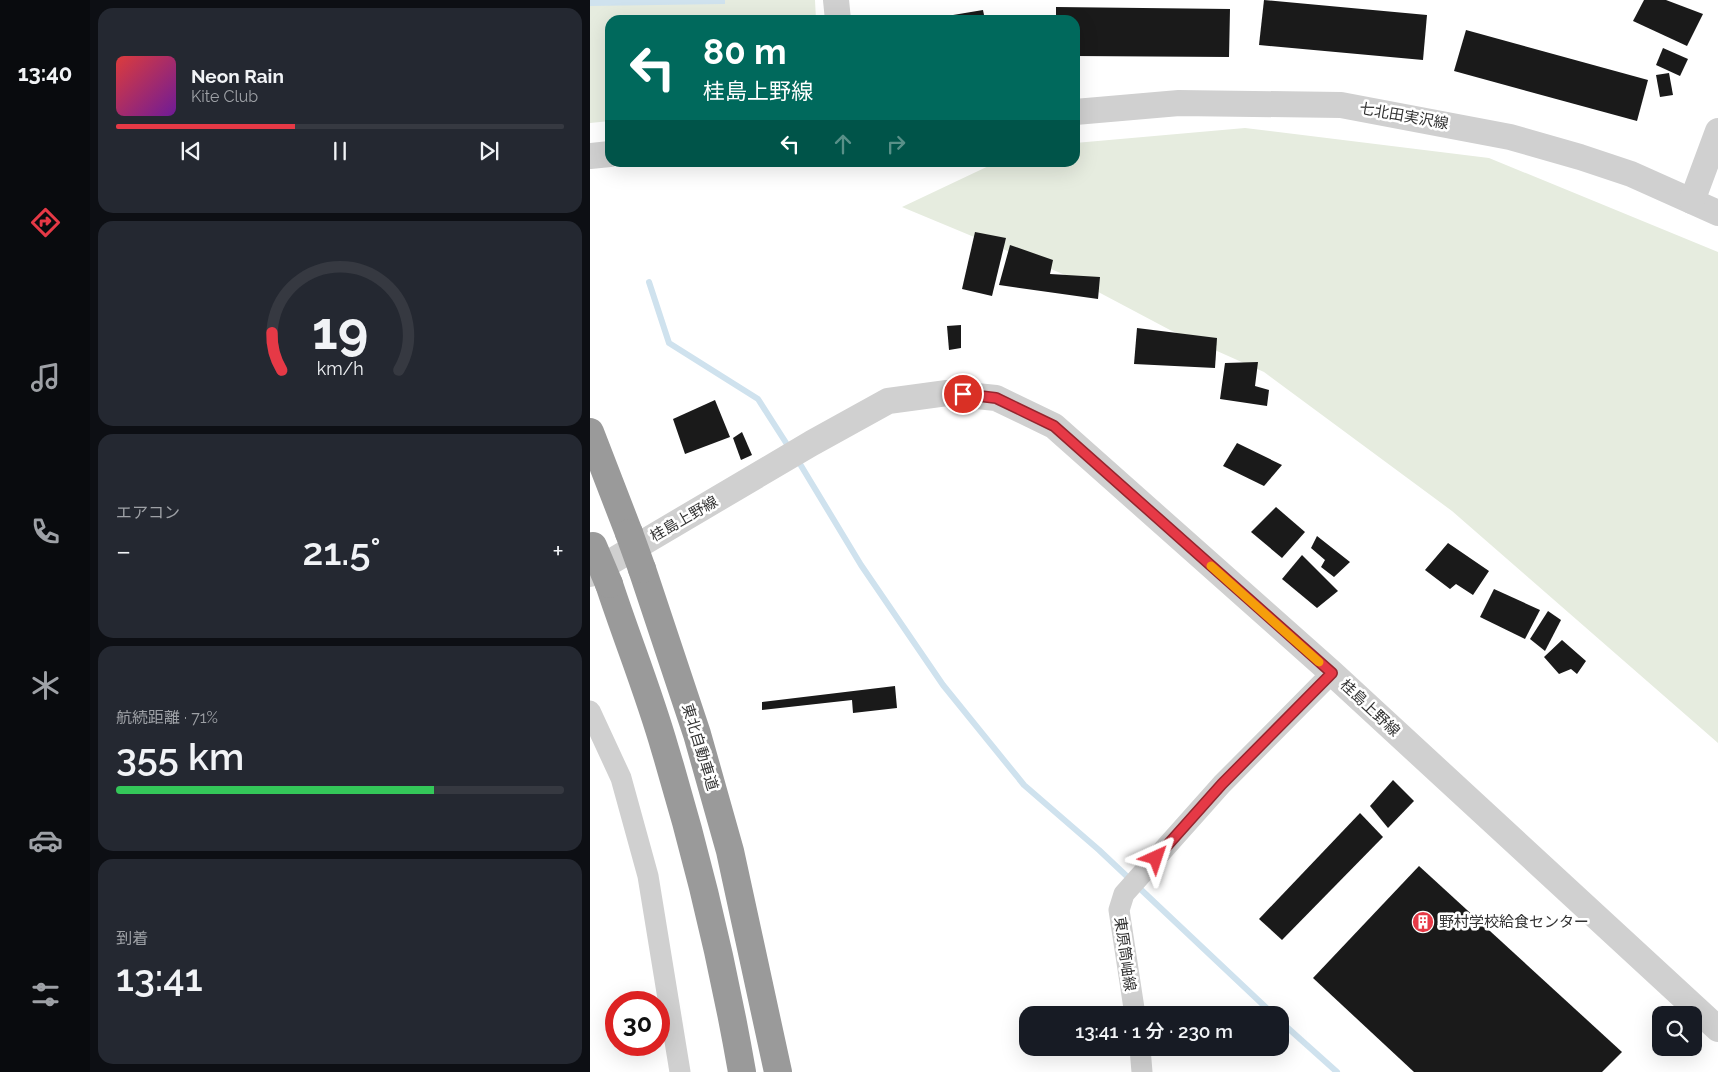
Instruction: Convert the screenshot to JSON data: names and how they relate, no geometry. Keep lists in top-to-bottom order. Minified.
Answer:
{"streets":{"highway":["東北自動車道"],"street":["七北田実沢線","桂島上野線","東原筒岫線"]},"crossings":[["桂島上野線","東原筒岫線"]],"places":{"building":["野村学校給食センター"]},"page":{"tabs":"13:40","turn":["80 m","桂島上野線"],"song":["Neon Rain","Kite Club"],"tile":["エアコン",["航続距離 · 71%","355 km"],["到着","13:41"]],"heat":["−","21.5°","+"],"limit":"30","trip":"13:41 · 1 分 · 230 m","gauge":["19","km/h"]}}
